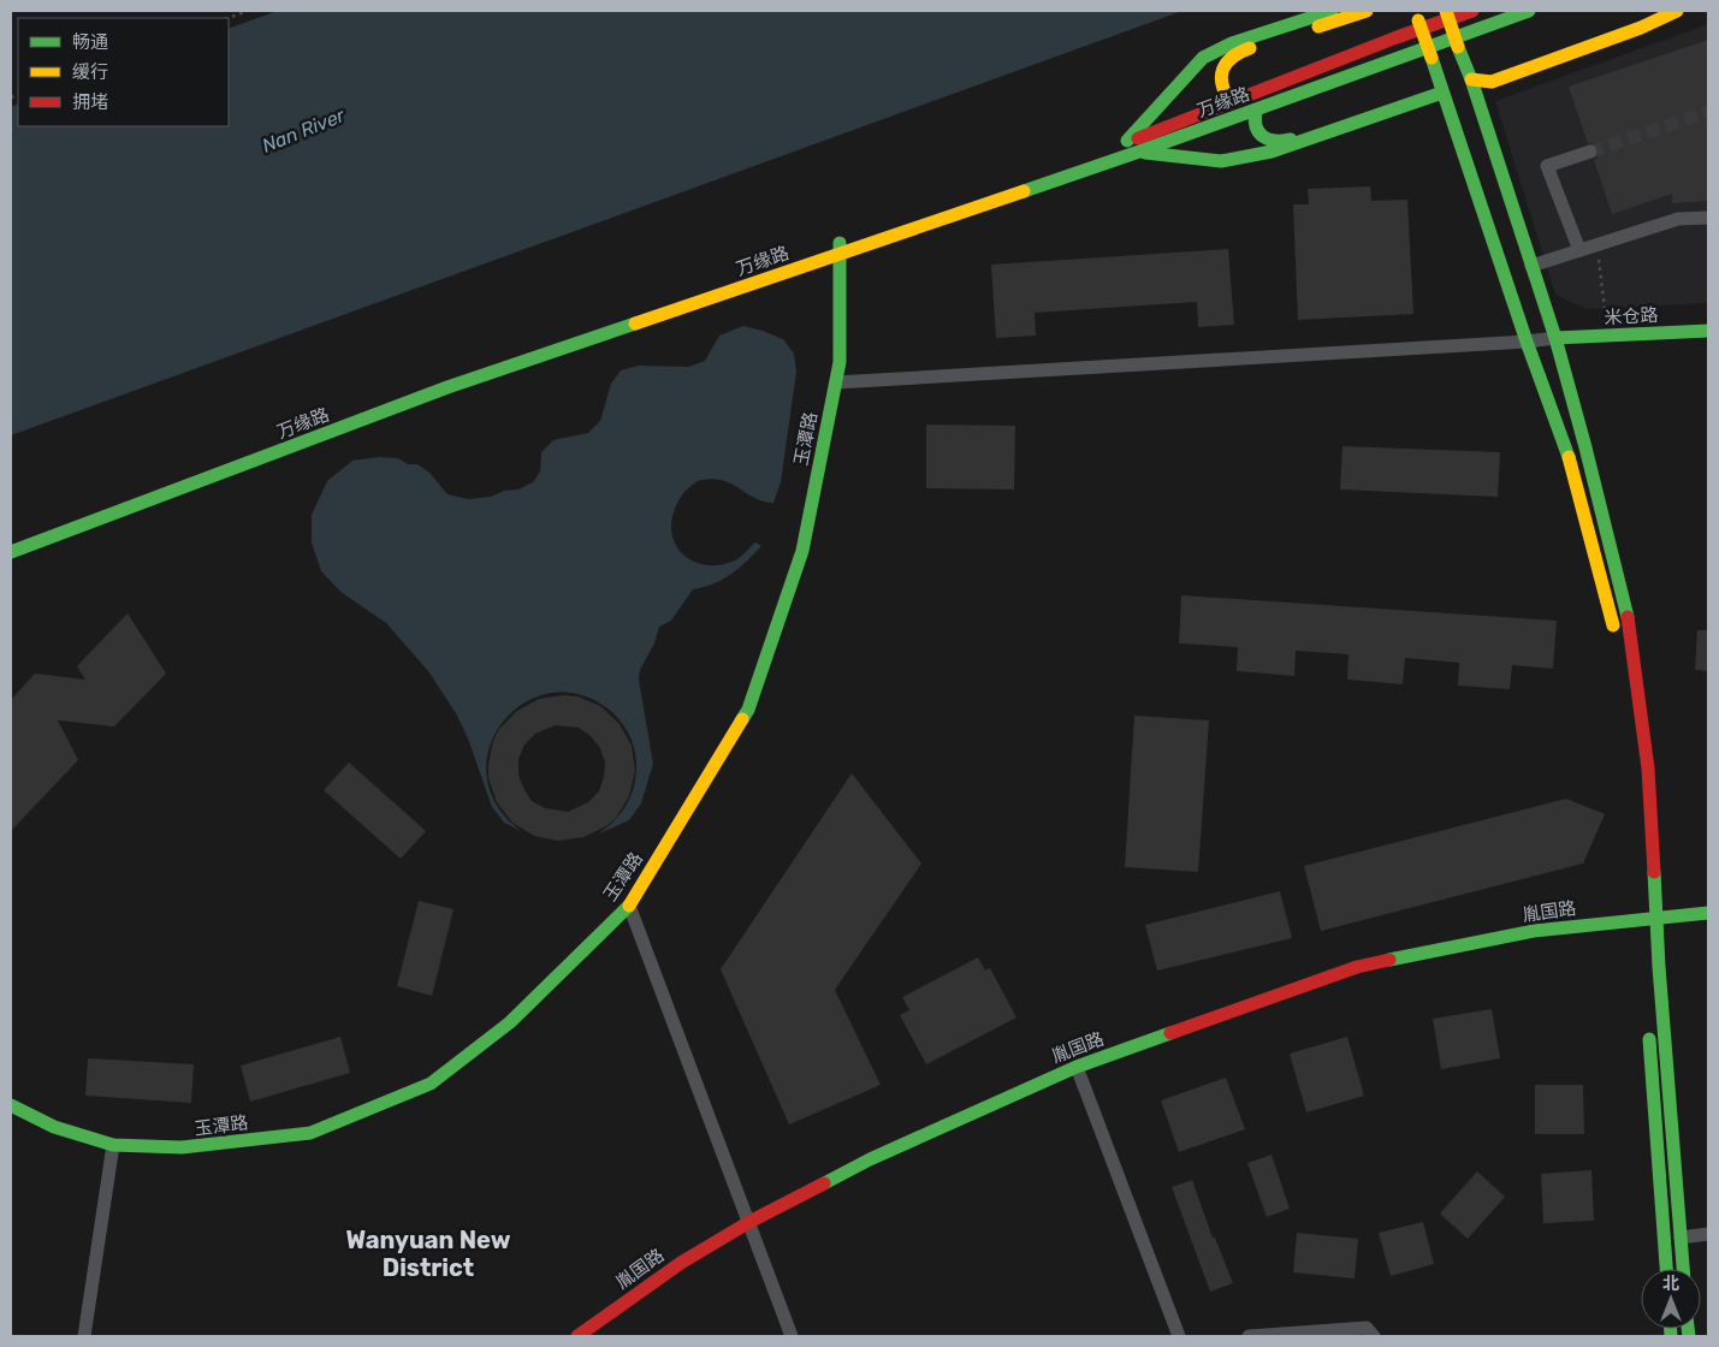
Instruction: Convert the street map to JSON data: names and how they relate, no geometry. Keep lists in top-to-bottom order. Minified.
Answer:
{"streets":{"main road":["万缘路","米仓路","玉潭路","胤国路"]},"crossings":[["万缘路","玉潭路"]],"districts":["Wanyuan New District"],"water":["Nan River"],"legend":["畅通","缓行","拥堵"],"north":"top"}
